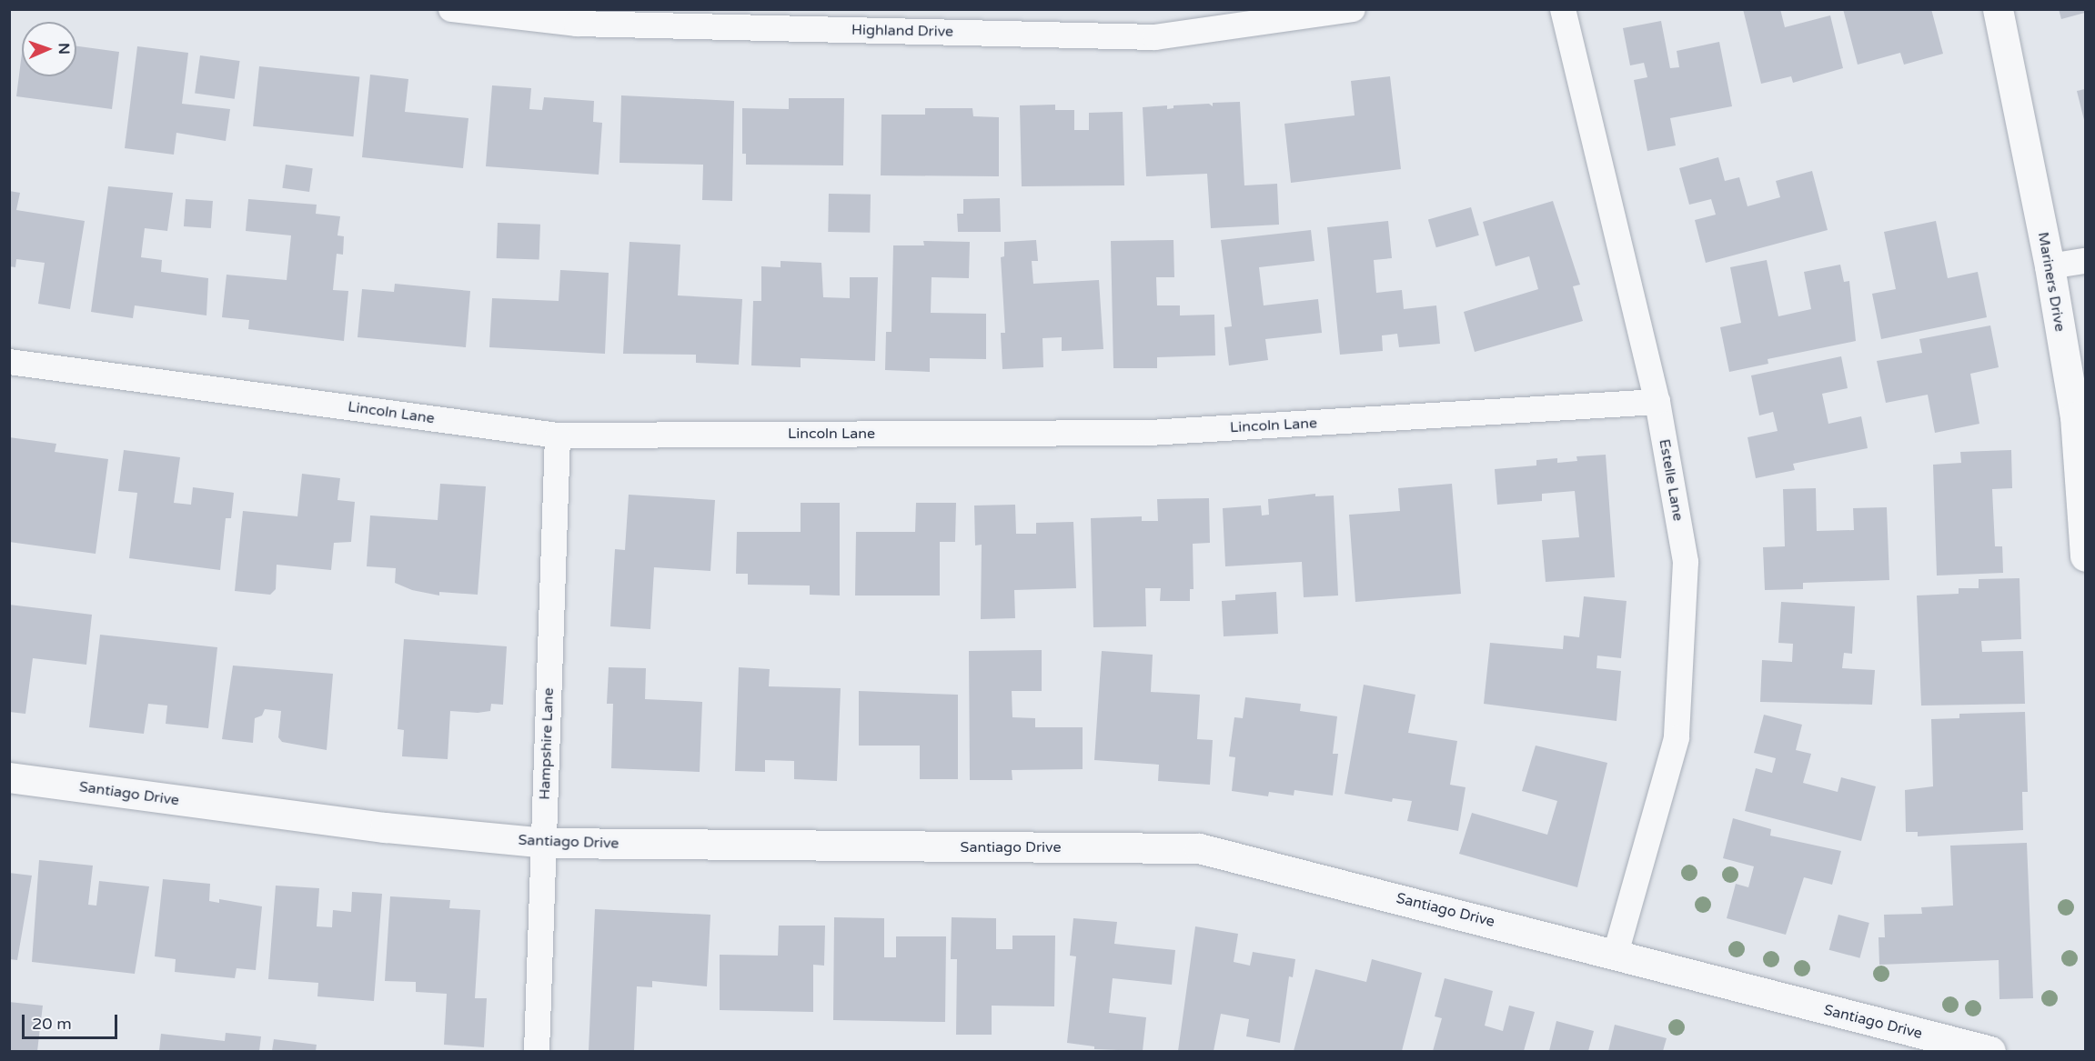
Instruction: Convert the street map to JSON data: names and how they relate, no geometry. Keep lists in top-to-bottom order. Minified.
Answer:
{"streets":{"street":["Highland Drive","Mariners Drive","Lincoln Lane","Estelle Lane","Hampshire Lane","Santiago Drive"]},"crossings":[["Lincoln Lane","Estelle Lane"],["Lincoln Lane","Hampshire Lane"],["Estelle Lane","Santiago Drive"],["Hampshire Lane","Santiago Drive"]],"scale_bar":"20 m","north":"right"}
